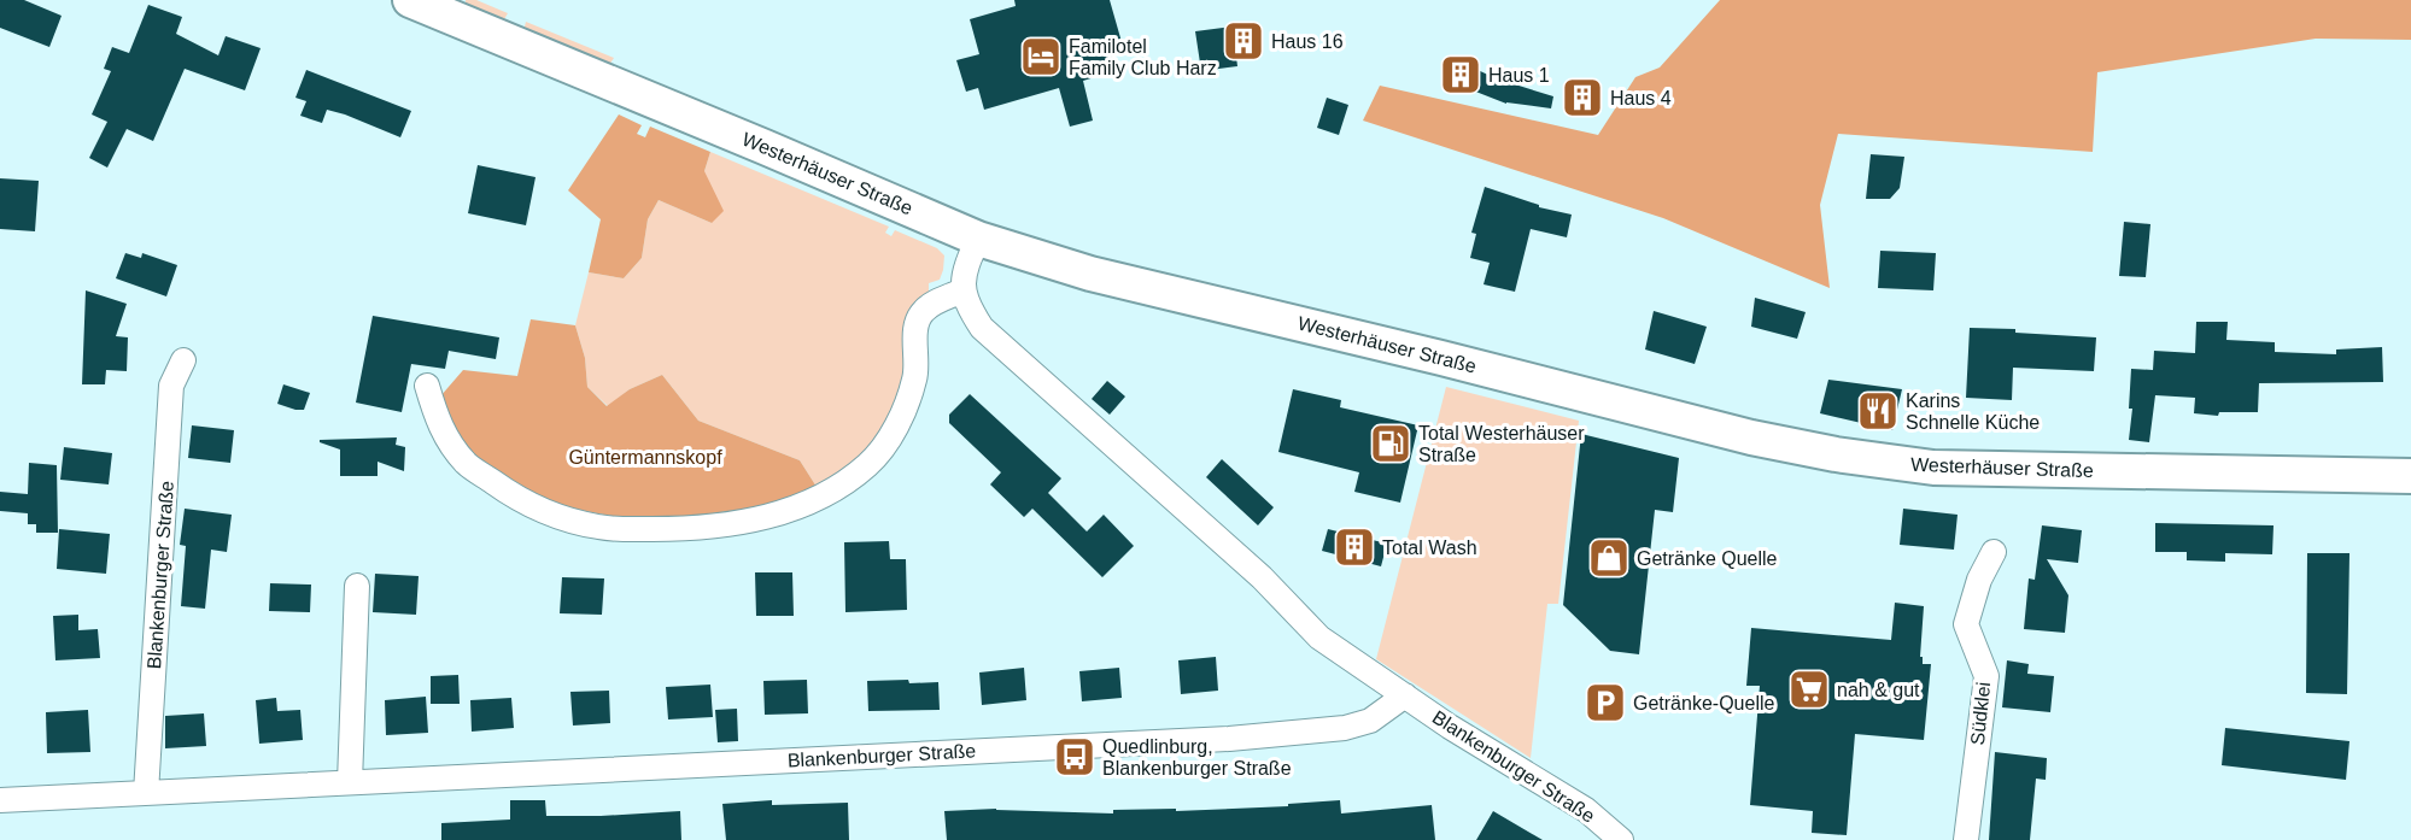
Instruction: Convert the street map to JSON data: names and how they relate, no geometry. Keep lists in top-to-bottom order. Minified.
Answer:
{"streets":{"main road":["Westerhäuser Straße"],"street":["Blankenburger Straße","Südklei"]},"parks":["Güntermannskopf"],"places":{"building":["Haus 16","Haus 1","Haus 4","Total Wash"],"hotel":["Familotel Family Club Harz"],"restaurant":["Karins Schnelle Küche"],"fuel station":["Total Westerhäuser Straße"],"shop":["Getränke Quelle"],"supermarket":["nah & gut"],"parking":["Getränke-Quelle"],"bus stop":["Quedlinburg, Blankenburger Straße"]}}
